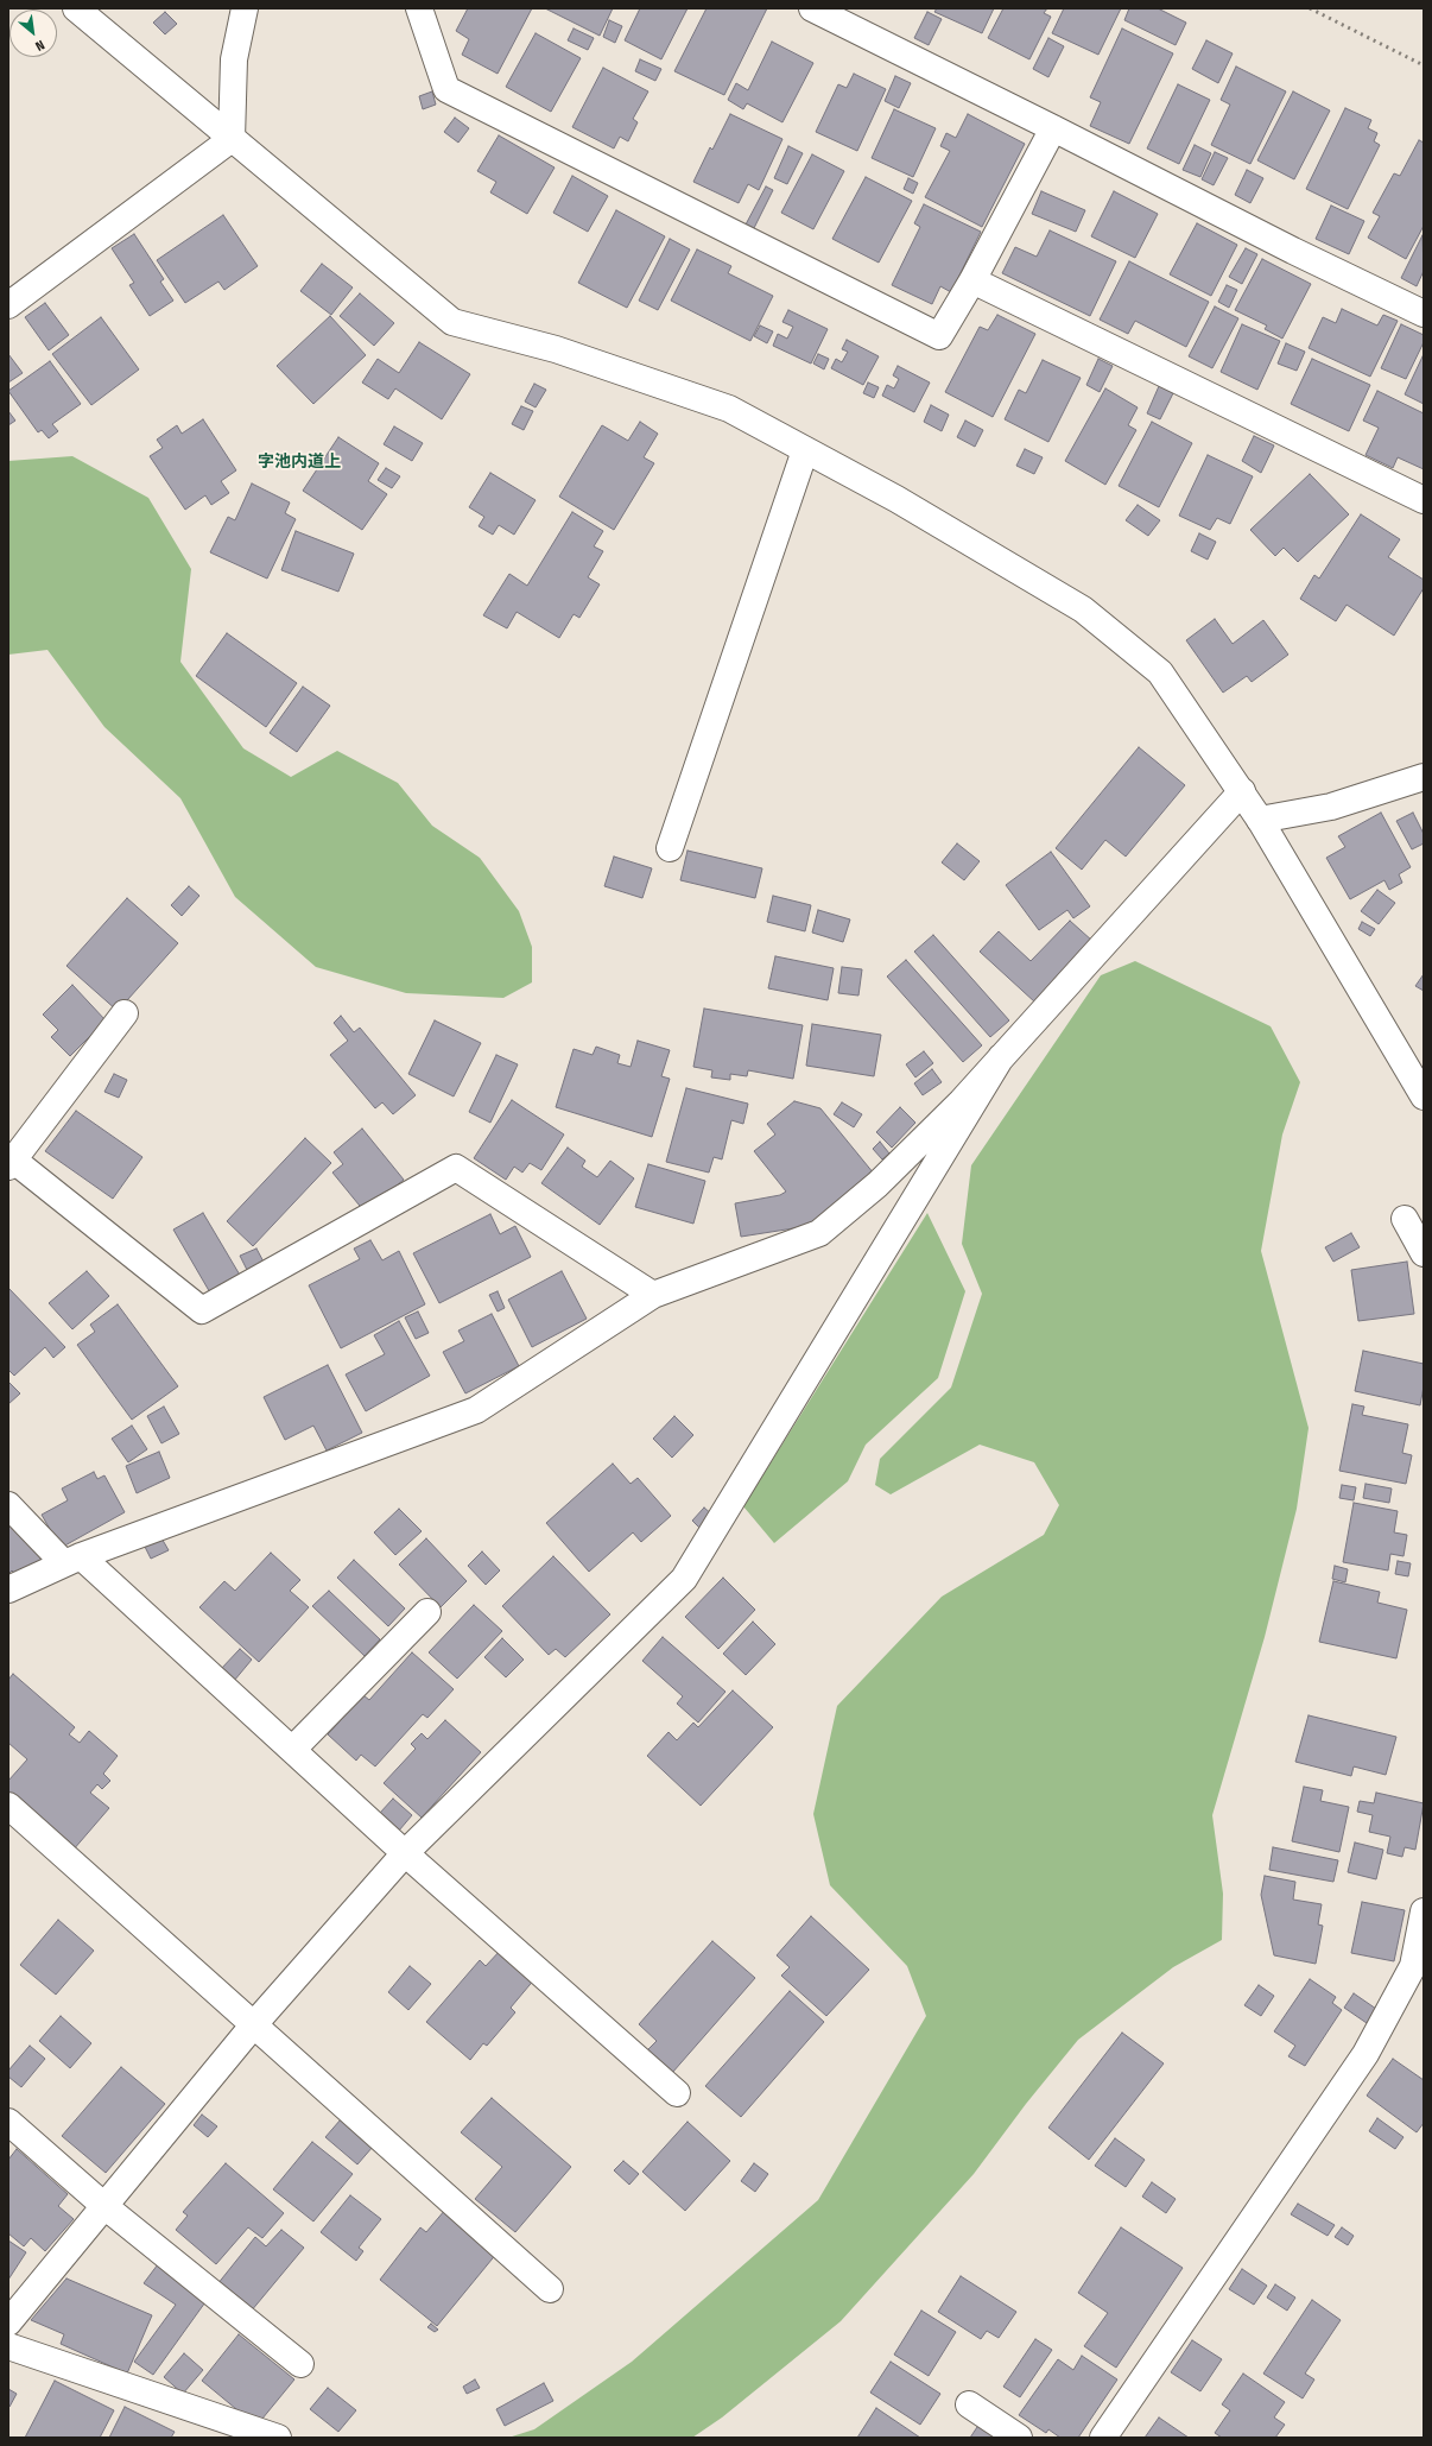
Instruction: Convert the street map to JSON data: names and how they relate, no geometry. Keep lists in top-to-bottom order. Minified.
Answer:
{"districts":["字池内道上"],"north":"bottom right"}
